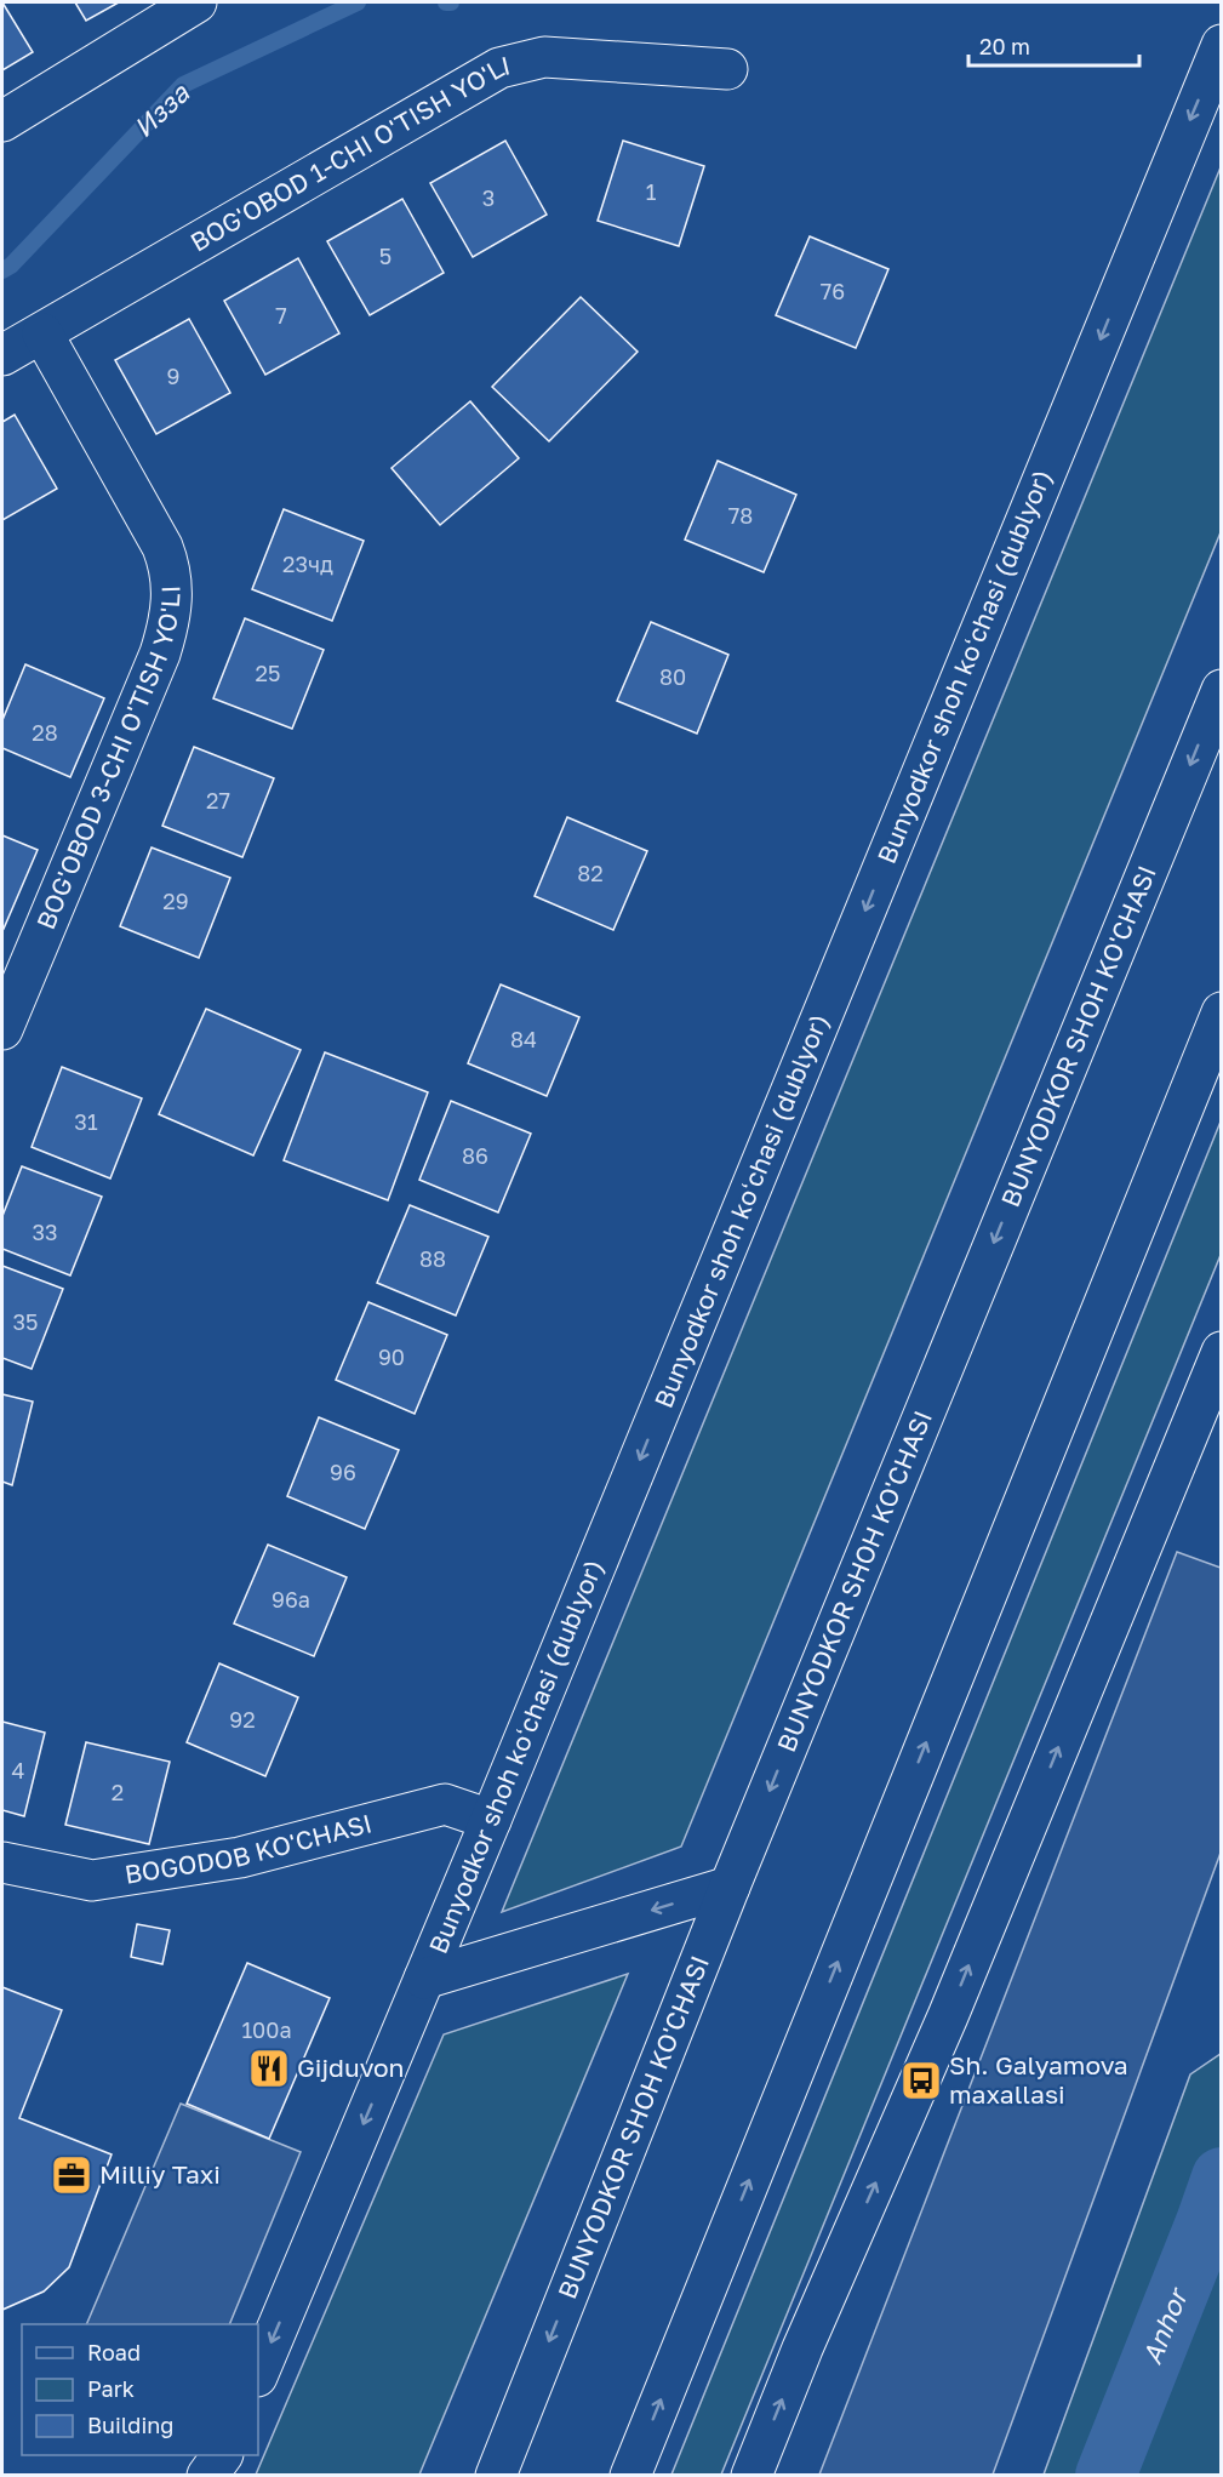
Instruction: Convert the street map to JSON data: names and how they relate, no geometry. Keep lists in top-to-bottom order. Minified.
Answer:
{"streets":{"street":["BOG'OBOD 1-CHI O'TISH YO'LI","Bunyodkor shoh koʻchasi (dublyor)","BOG'OBOD 3-CHI O'TISH YO'LI","BUNYODKOR SHOH KO'CHASI","BOGODOB KO'CHASI"]},"crossings":[["BOG'OBOD 1-CHI O'TISH YO'LI","BOG'OBOD 3-CHI O'TISH YO'LI"],["Bunyodkor shoh koʻchasi (dublyor)","BOGODOB KO'CHASI"]],"one_way":["Bunyodkor shoh koʻchasi (dublyor)"],"water":["Изза","Anhor"],"places":{"restaurant":["Gijduvon"],"bus stop":["Sh. Galyamova maxallasi"],"office":["Milliy Taxi"]},"house_numbers":["1","3","5","76","7","9","78","23чд","25","80","28","27","82","29","84","31","86","33","88","35","90","96","96a","92","4","2","100a"],"legend":["Road","Park","Building"],"scale_bar":"20 m"}
